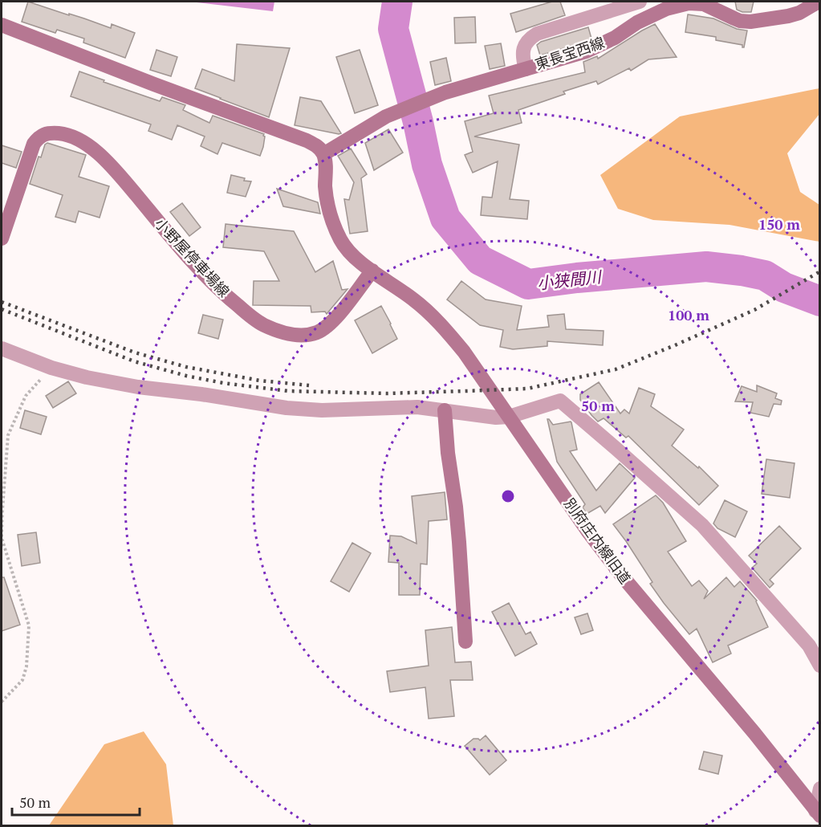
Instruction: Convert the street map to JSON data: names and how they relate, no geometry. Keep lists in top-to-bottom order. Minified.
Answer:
{"streets":{"main road":["東長宝西線","小野屋停車場線","別府庄内線旧道"]},"crossings":[["小野屋停車場線","別府庄内線旧道"]],"water":["小狭間川"],"scale_bar":"50 m","rings":["150 m","100 m","50 m"]}
